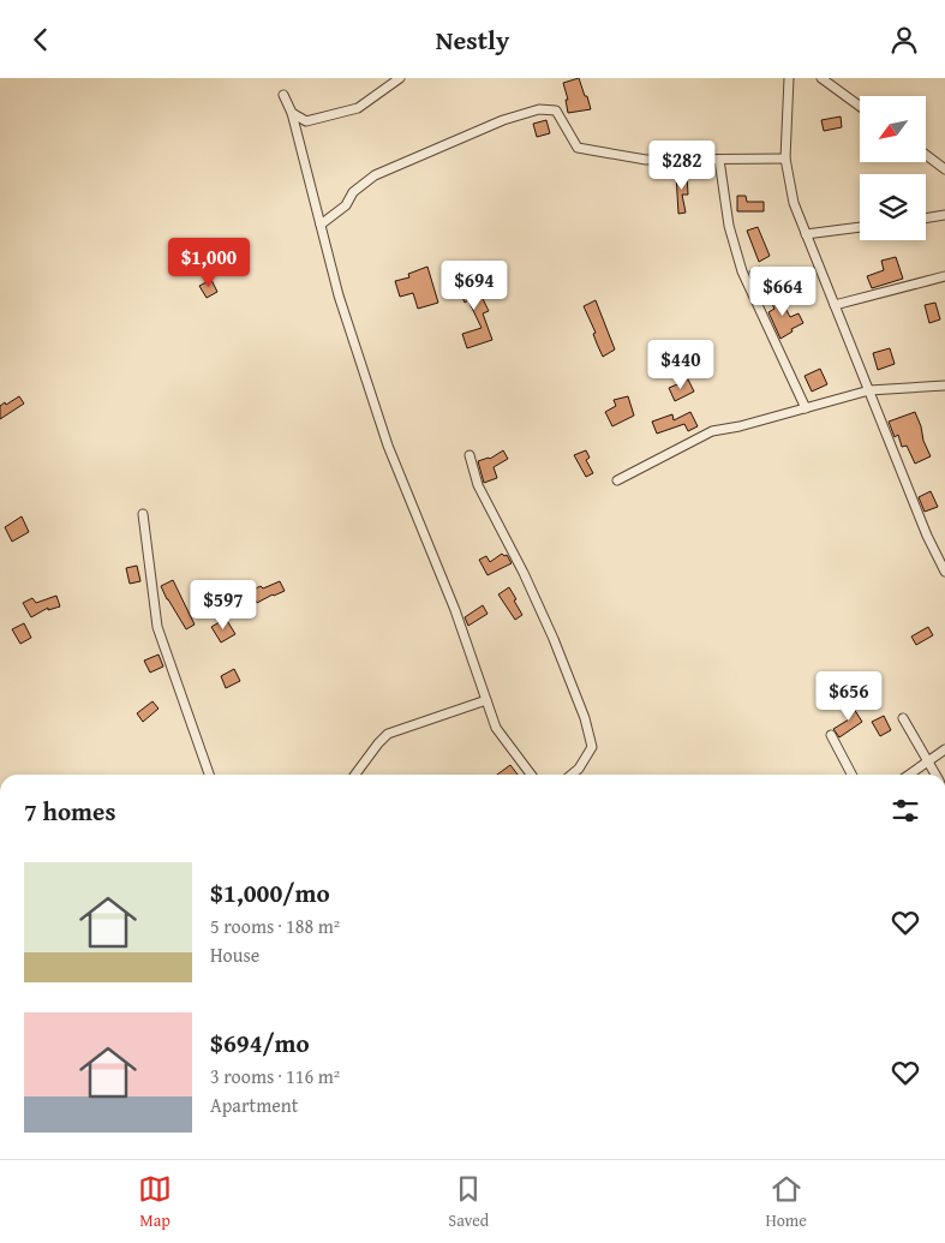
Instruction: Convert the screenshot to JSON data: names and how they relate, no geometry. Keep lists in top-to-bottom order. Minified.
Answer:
{"north":"bottom left","page":{"header":"Nestly","price":["$282","$1,000","$694","$664","$440","$597","$656"],"heading":"7 homes","list":[{"name":"$1,000/mo","note":"5 rooms · 188 m² · House"},{"name":"$694/mo","note":"3 rooms · 116 m² · Apartment"}],"tabs":["Map","Saved","Home"]}}
